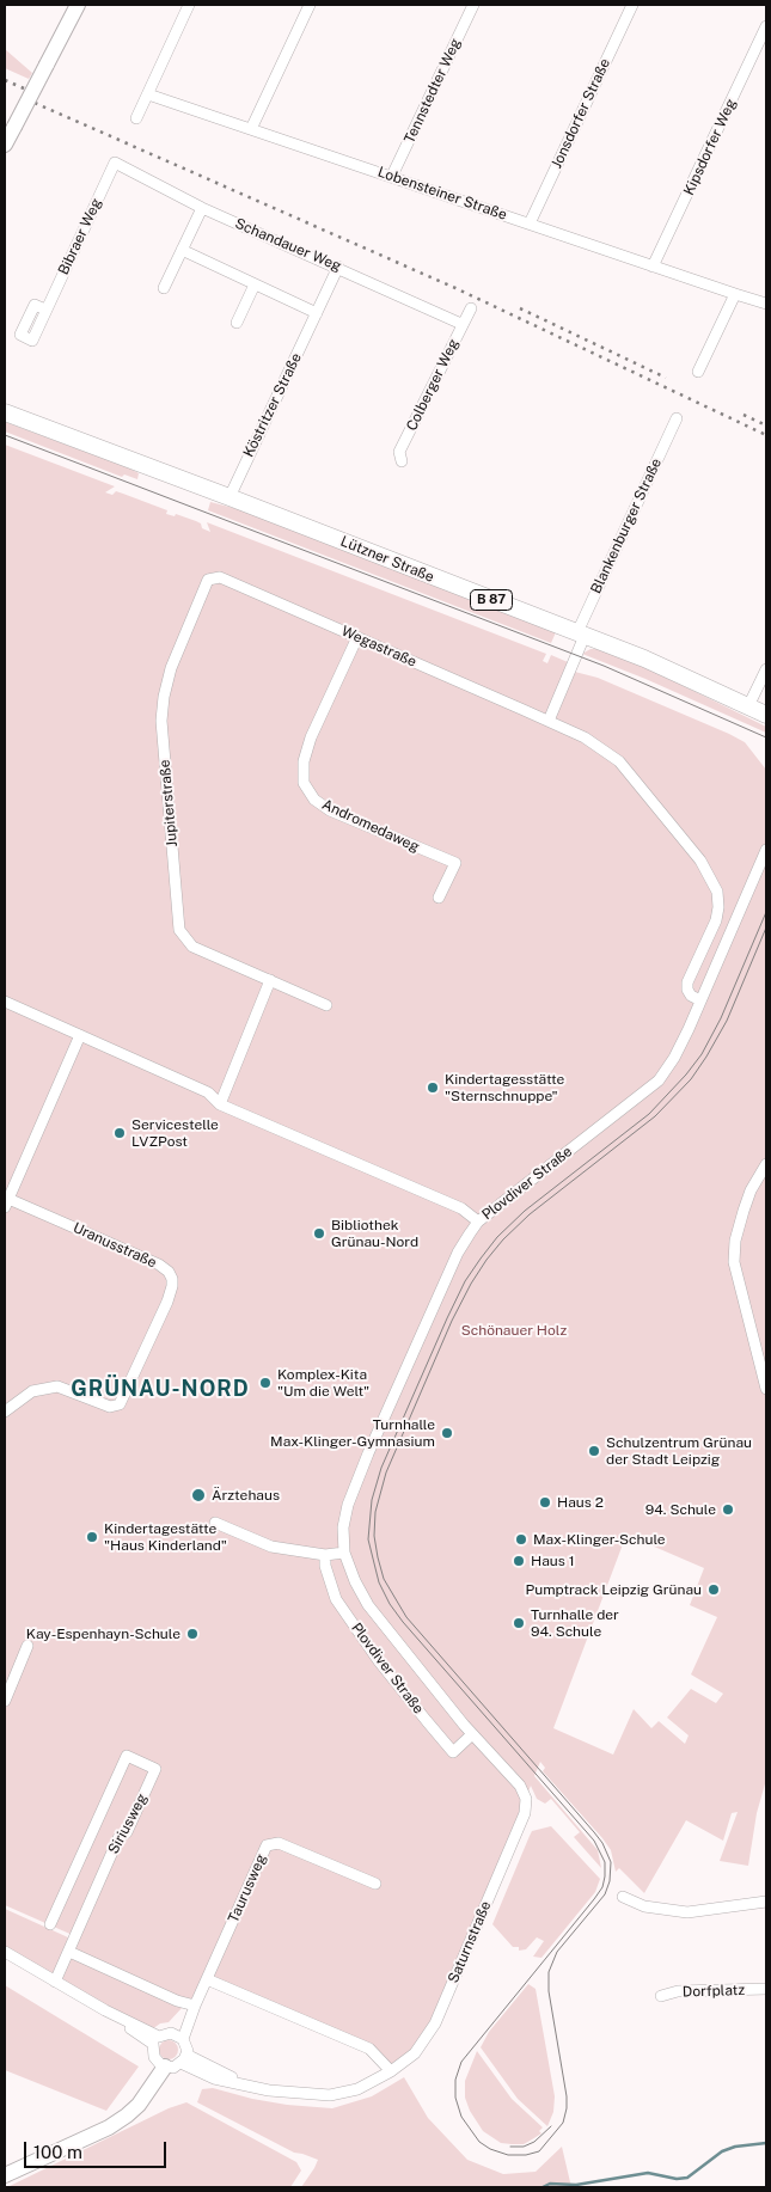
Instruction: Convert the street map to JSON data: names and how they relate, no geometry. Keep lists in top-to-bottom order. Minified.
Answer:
{"streets":{"main road":["Lützner Straße","B 87"],"street":["Tennstedter Weg","Jonsdorfer Straße","Kipsdorfer Weg","Lobensteiner Straße","Bibraer Weg","Schandauer Weg","Colberger Weg","Köstritzer Straße","Blankenburger Straße","Wegastraße","Jupiterstraße","Andromedaweg","Plovdiver Straße","Uranusstraße","Siriusweg","Taurusweg","Saturnstraße","Dorfplatz"]},"crossings":[["Tennstedter Weg","Lobensteiner Straße"],["Jonsdorfer Straße","Lobensteiner Straße"],["Kipsdorfer Weg","Lobensteiner Straße"],["Bibraer Weg","Schandauer Weg"],["Schandauer Weg","Colberger Weg"],["Schandauer Weg","Köstritzer Straße"],["Köstritzer Straße","Lützner Straße"],["Blankenburger Straße","Lützner Straße"],["Wegastraße","Jupiterstraße"],["Wegastraße","Andromedaweg"],["Wegastraße","Plovdiver Straße"],["Plovdiver Straße","Saturnstraße"],["Taurusweg","Saturnstraße"]],"districts":["GRÜNAU-NORD"],"parks":["Schönauer Holz"],"places":["Kindertagesstätte \"Sternschnuppe\"","Servicestelle LVZPost","Bibliothek Grünau-Nord","Komplex-Kita \"Um die Welt\"","Turnhalle Max-Klinger-Gymnasium","Schulzentrum Grünau der Stadt Leipzig","Ärztehaus","Haus 2","94. Schule","Kindertagestätte \"Haus Kinderland\"","Max-Klinger-Schule","Haus 1","Pumptrack Leipzig Grünau","Turnhalle der 94. Schule","Kay-Espenhayn-Schule"],"scale_bar":"100 m"}
